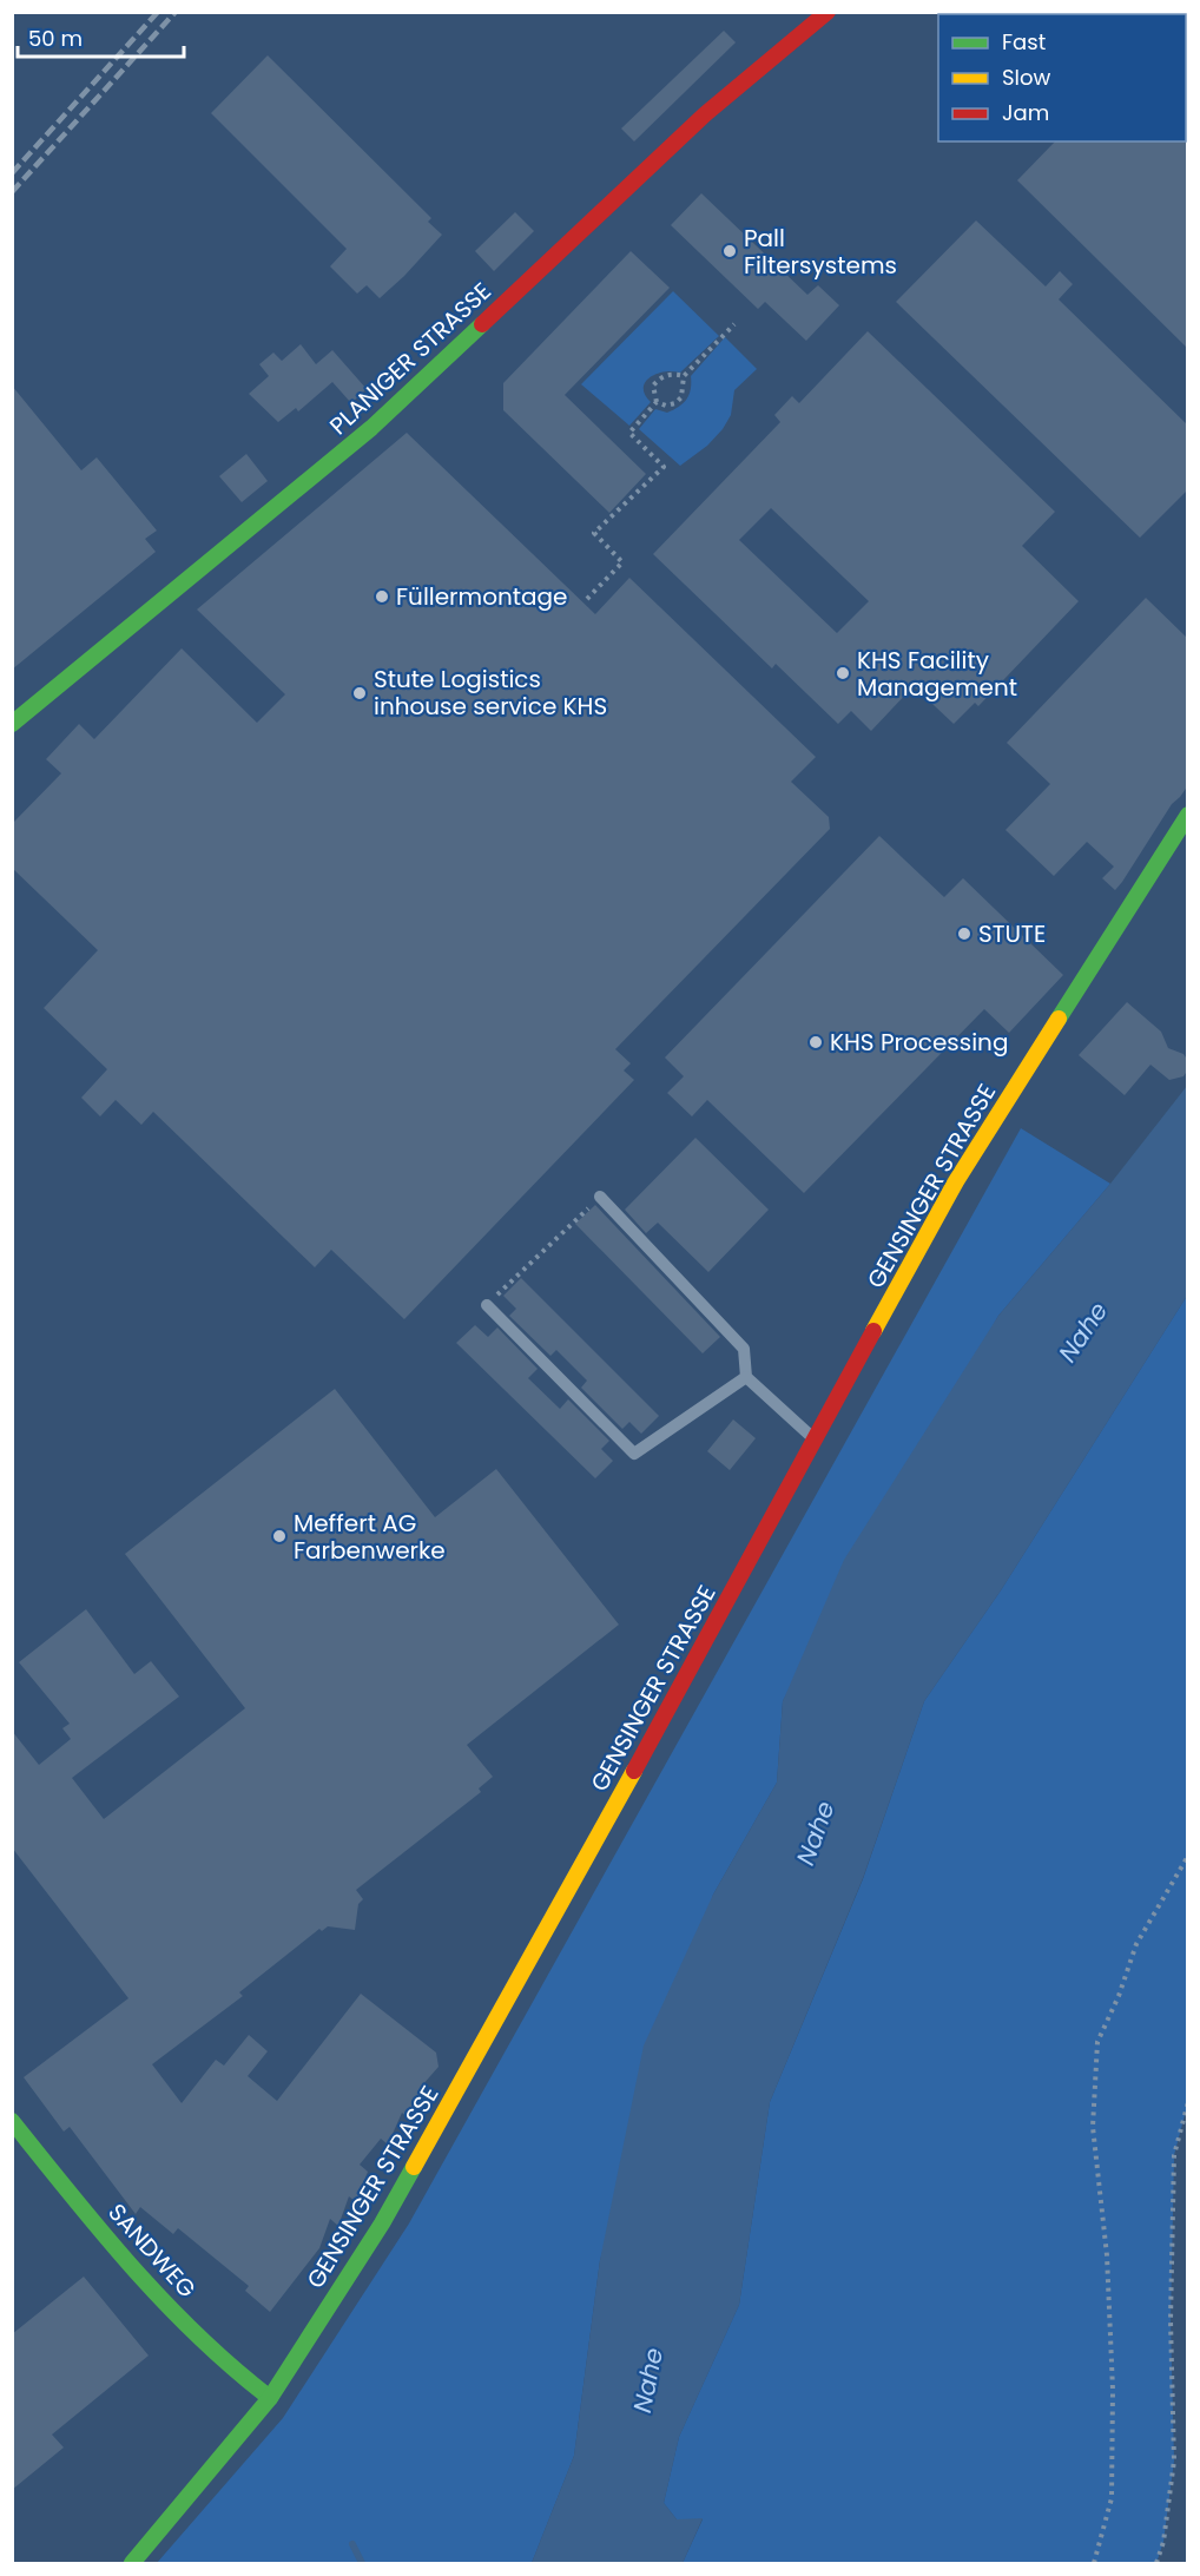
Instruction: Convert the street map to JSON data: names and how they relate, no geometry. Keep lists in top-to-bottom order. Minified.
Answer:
{"streets":{"street":["PLANIGER STRASSE","GENSINGER STRASSE","SANDWEG"]},"crossings":[["GENSINGER STRASSE","SANDWEG"]],"water":["Nahe"],"places":["Pall Filtersystems","Füllermontage","KHS Facility Management","Stute Logistics inhouse service KHS","STUTE","KHS Processing","Meffert AG Farbenwerke"],"legend":["Fast","Slow","Jam"],"scale_bar":"50 m"}
